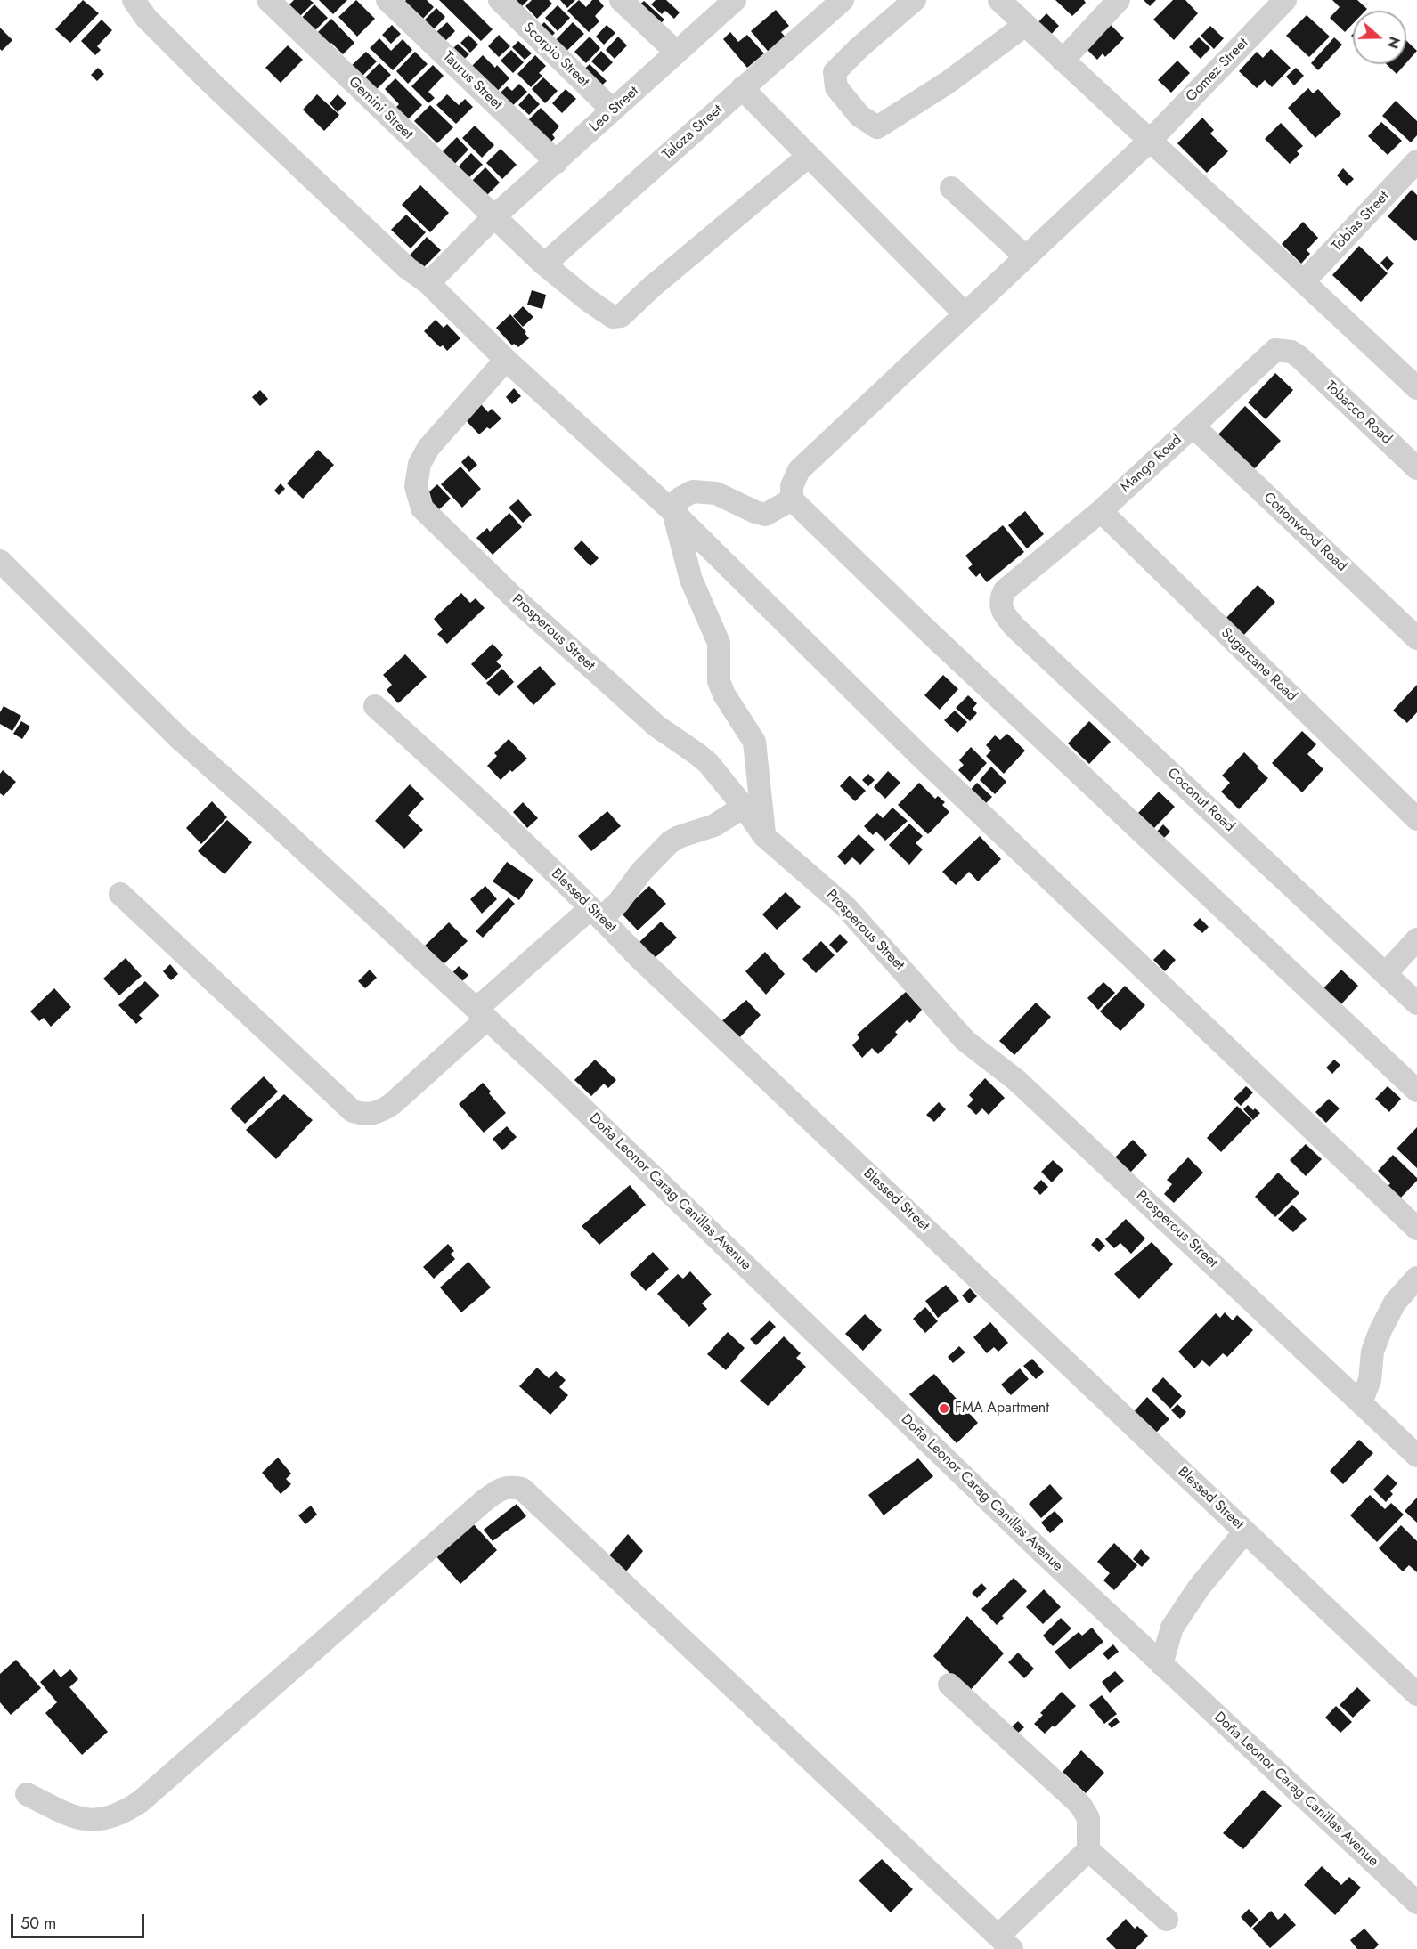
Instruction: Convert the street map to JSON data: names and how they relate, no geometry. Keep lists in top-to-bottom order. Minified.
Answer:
{"streets":{"street":["Scorpio Street","Gomez Street","Taurus Street","Gemini Street","Leo Street","Taloza Street","Tobias Street","Tobacco Road","Mango Road","Cottonwood Road","Prosperous Street","Sugarcane Road","Coconut Road","Blessed Street","Doña Leonor Carag Canillas Avenue"]},"crossings":[["Scorpio Street","Leo Street"],["Taurus Street","Leo Street"],["Gemini Street","Leo Street"],["Gemini Street","Taloza Street"],["Tobacco Road","Mango Road"],["Mango Road","Cottonwood Road"],["Mango Road","Sugarcane Road"],["Mango Road","Coconut Road"]],"places":["FMA Apartment"],"scale_bar":"50 m","north":"right"}
